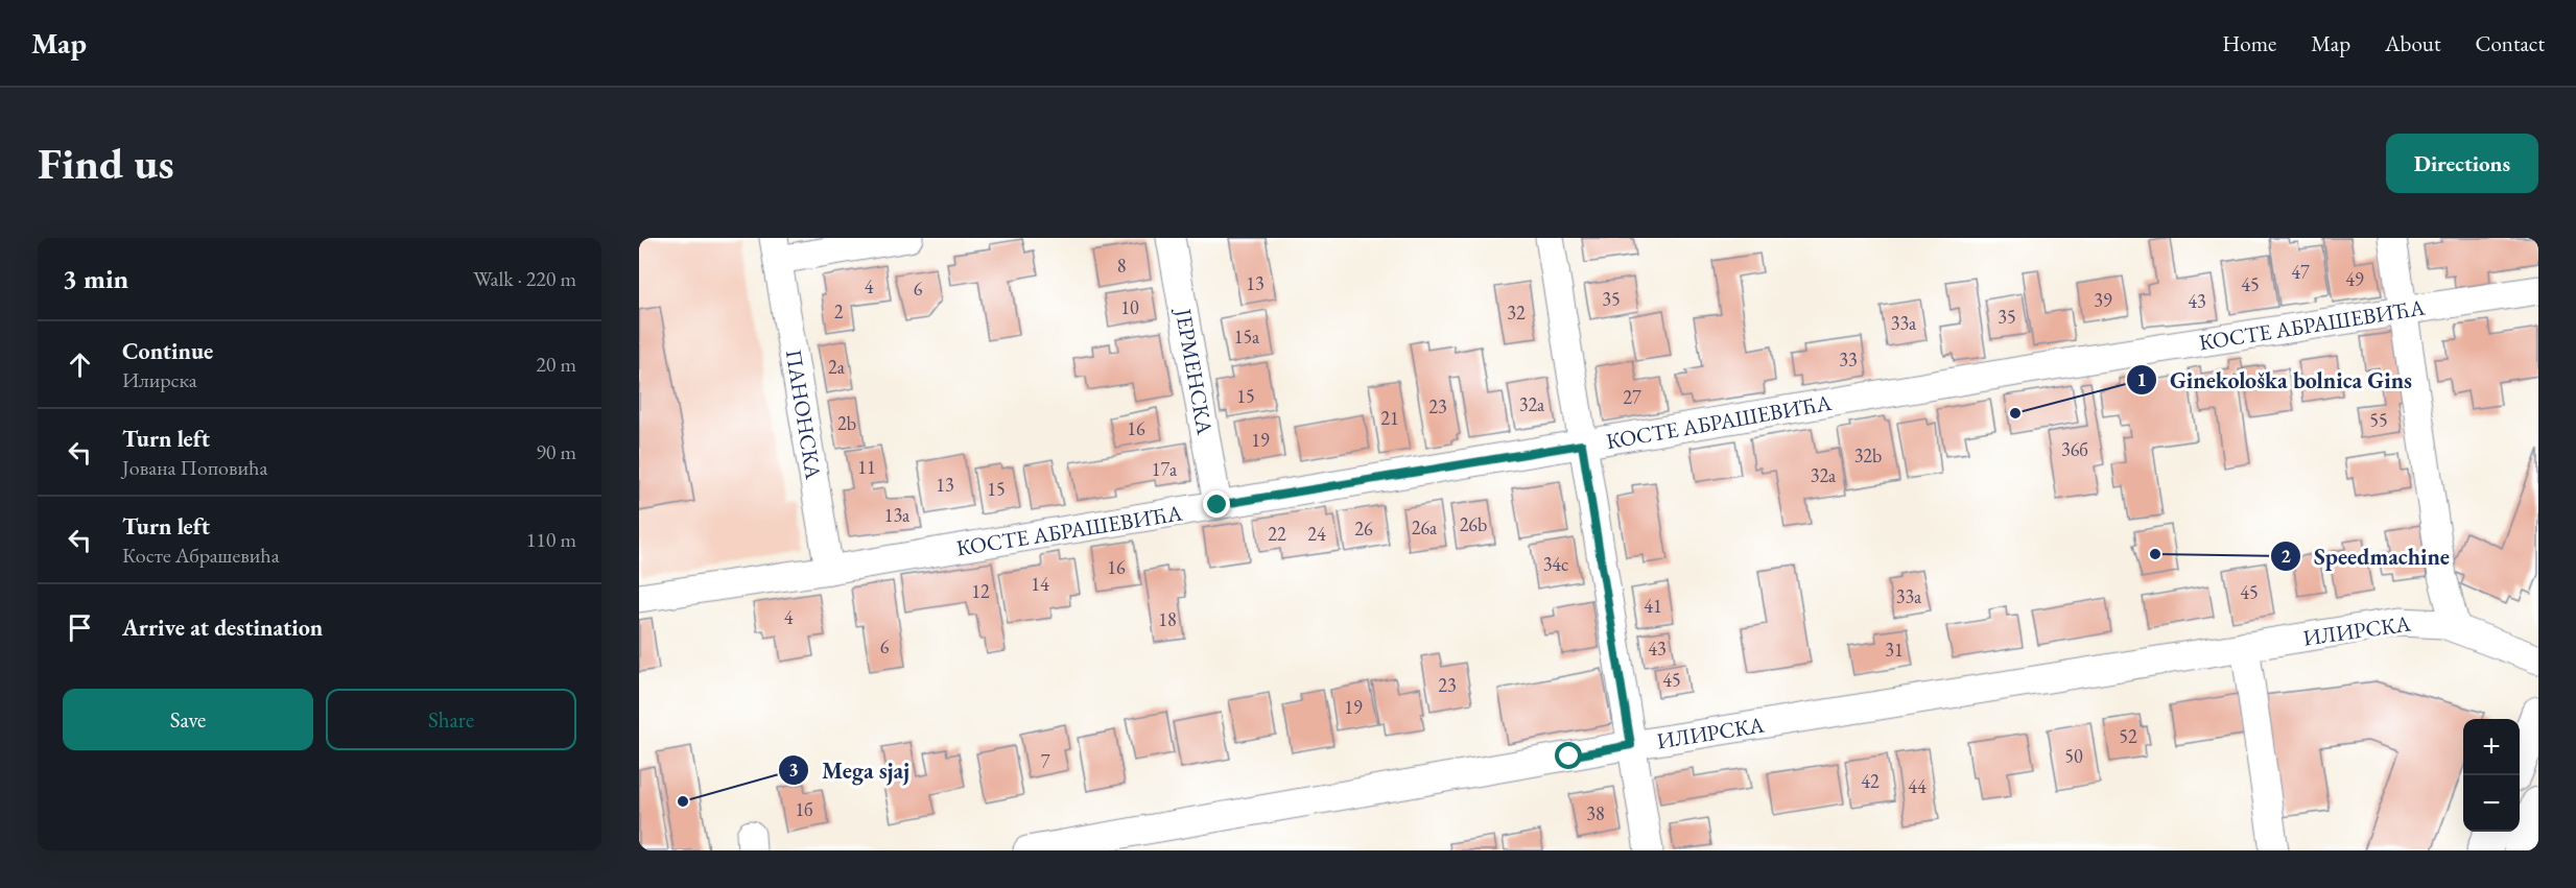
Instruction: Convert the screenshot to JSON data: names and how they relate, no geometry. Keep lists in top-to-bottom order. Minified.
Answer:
{"streets":{"street":["КОСТЕ АБРАШЕВИЋА","ЈЕРМЕНСКА","ПАНОНСКА","ИЛИРСКА"]},"crossings":[["КОСТЕ АБРАШЕВИЋА","ЈЕРМЕНСКА"],["КОСТЕ АБРАШЕВИЋА","ПАНОНСКА"]],"places":["Ginekološka bolnica Gins","Speedmachine","Mega sjaj"],"house_numbers":["8","47","49","13","45","4","6","35","39","43","10","2","32","35","33a","15a","33","2a","15","27","32a","23","21","55","2b","16","19","36б","32b","11","17a","32a","13","15","13a","26b","26a","26","22","24","34c","16","14","12","45","33a","41","4","18","6","43","31","45","23","19","52","50","7","42","44","1б","38"],"page":{"header":"Map","nav":["Home","Map","About","Contact"],"buttons":["Directions",["Save","Share"]],"title":"Find us","heading":["3 min","Walk · 220 m"],"list":[["Continue","Илирска","20 m"],["Turn left","Јована Поповића","90 m"],["Turn left","Косте Абрашевића","110 m"],"Arrive at destination"],"map_buttons":["+","−"]}}
